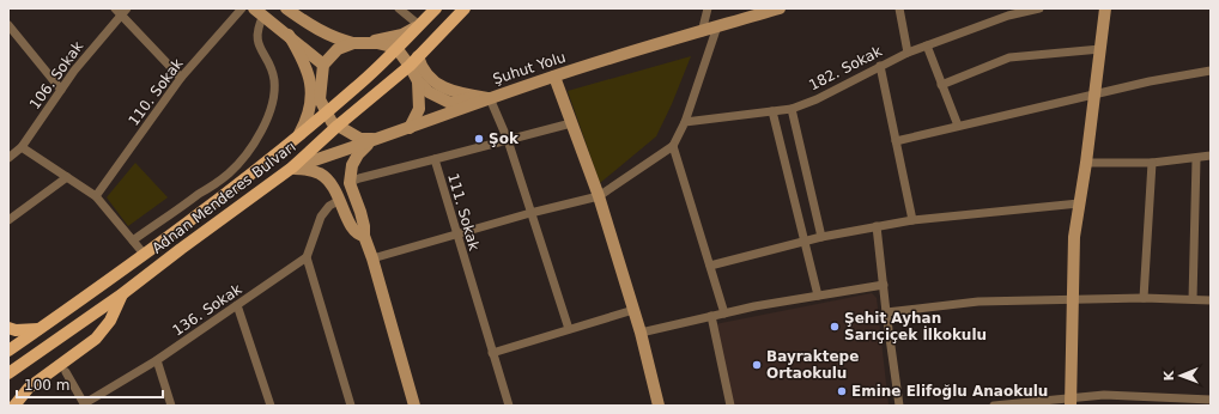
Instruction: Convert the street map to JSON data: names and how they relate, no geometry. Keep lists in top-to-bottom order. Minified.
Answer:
{"streets":{"main road":["Şuhut Yolu","Adnan Menderes Bulvarı"],"street":["182. Sokak","106. Sokak","110. Sokak","111. Sokak","136. Sokak"]},"crossings":[["Şuhut Yolu","Adnan Menderes Bulvarı"]],"places":["Şok","Şehit Ayhan Sarıçiçek İlkokulu","Bayraktepe Ortaokulu","Emine Elifoğlu Anaokulu"],"scale_bar":"100 m","north":"left"}
